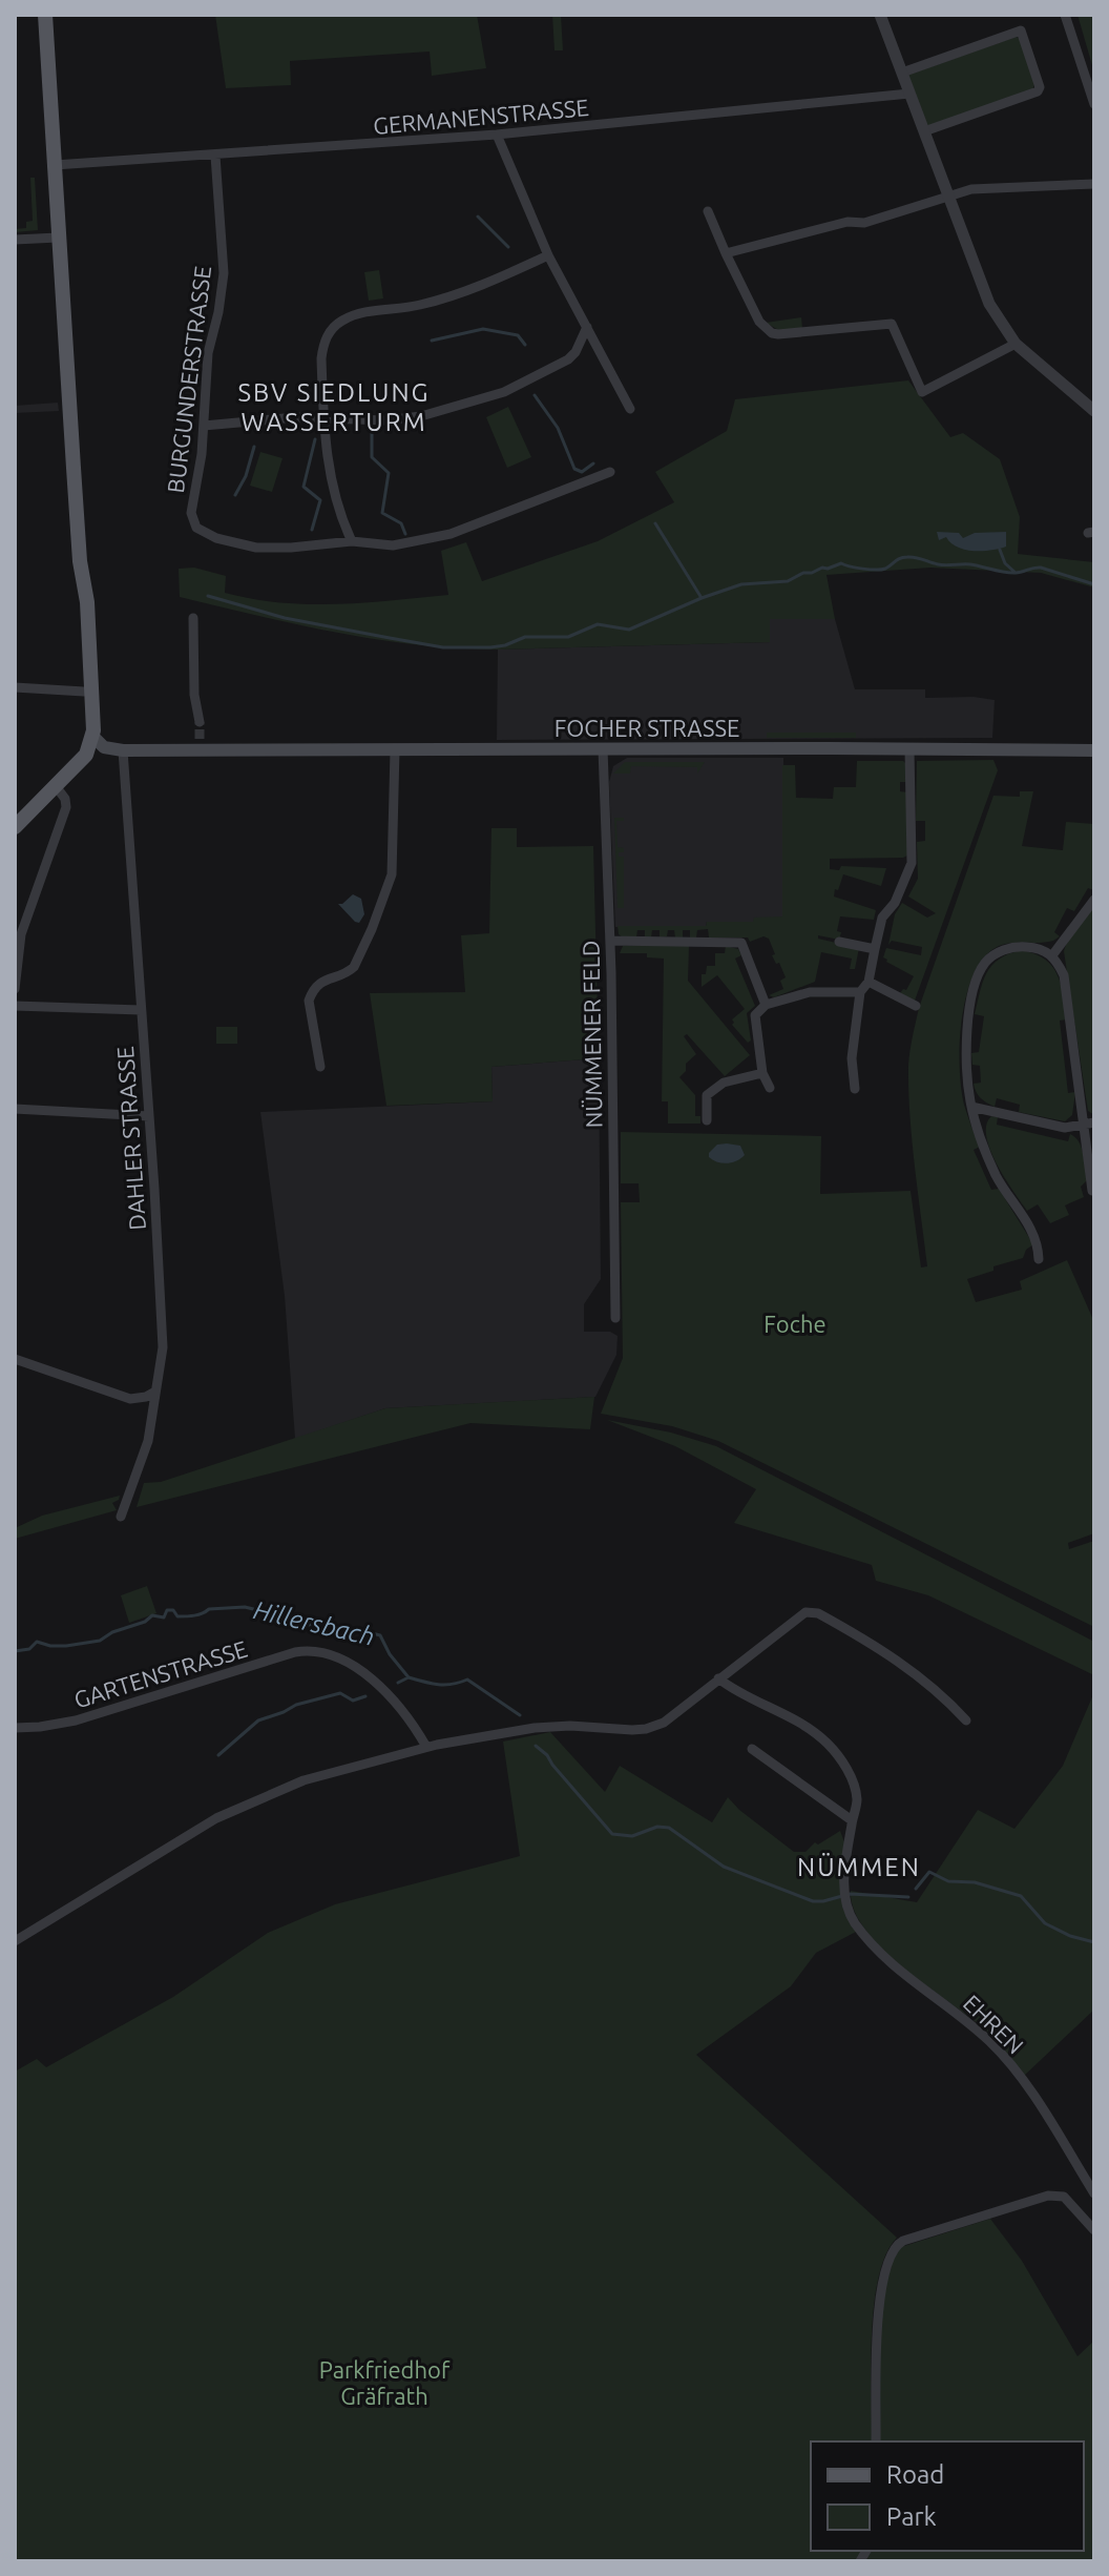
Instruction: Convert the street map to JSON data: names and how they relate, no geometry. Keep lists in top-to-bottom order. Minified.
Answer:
{"streets":{"main road":["FOCHER STRASSE"],"street":["GERMANENSTRASSE","BURGUNDERSTRASSE","NÜMMENER FELD","DAHLER STRASSE","GARTENSTRASSE","EHREN"]},"crossings":[["GERMANENSTRASSE","BURGUNDERSTRASSE"],["FOCHER STRASSE","NÜMMENER FELD"],["FOCHER STRASSE","DAHLER STRASSE"]],"districts":["SBV SIEDLUNG WASSERTURM","NÜMMEN"],"water":["Hillersbach"],"parks":["Foche","Parkfriedhof Gräfrath"],"legend":["Road","Park"]}
